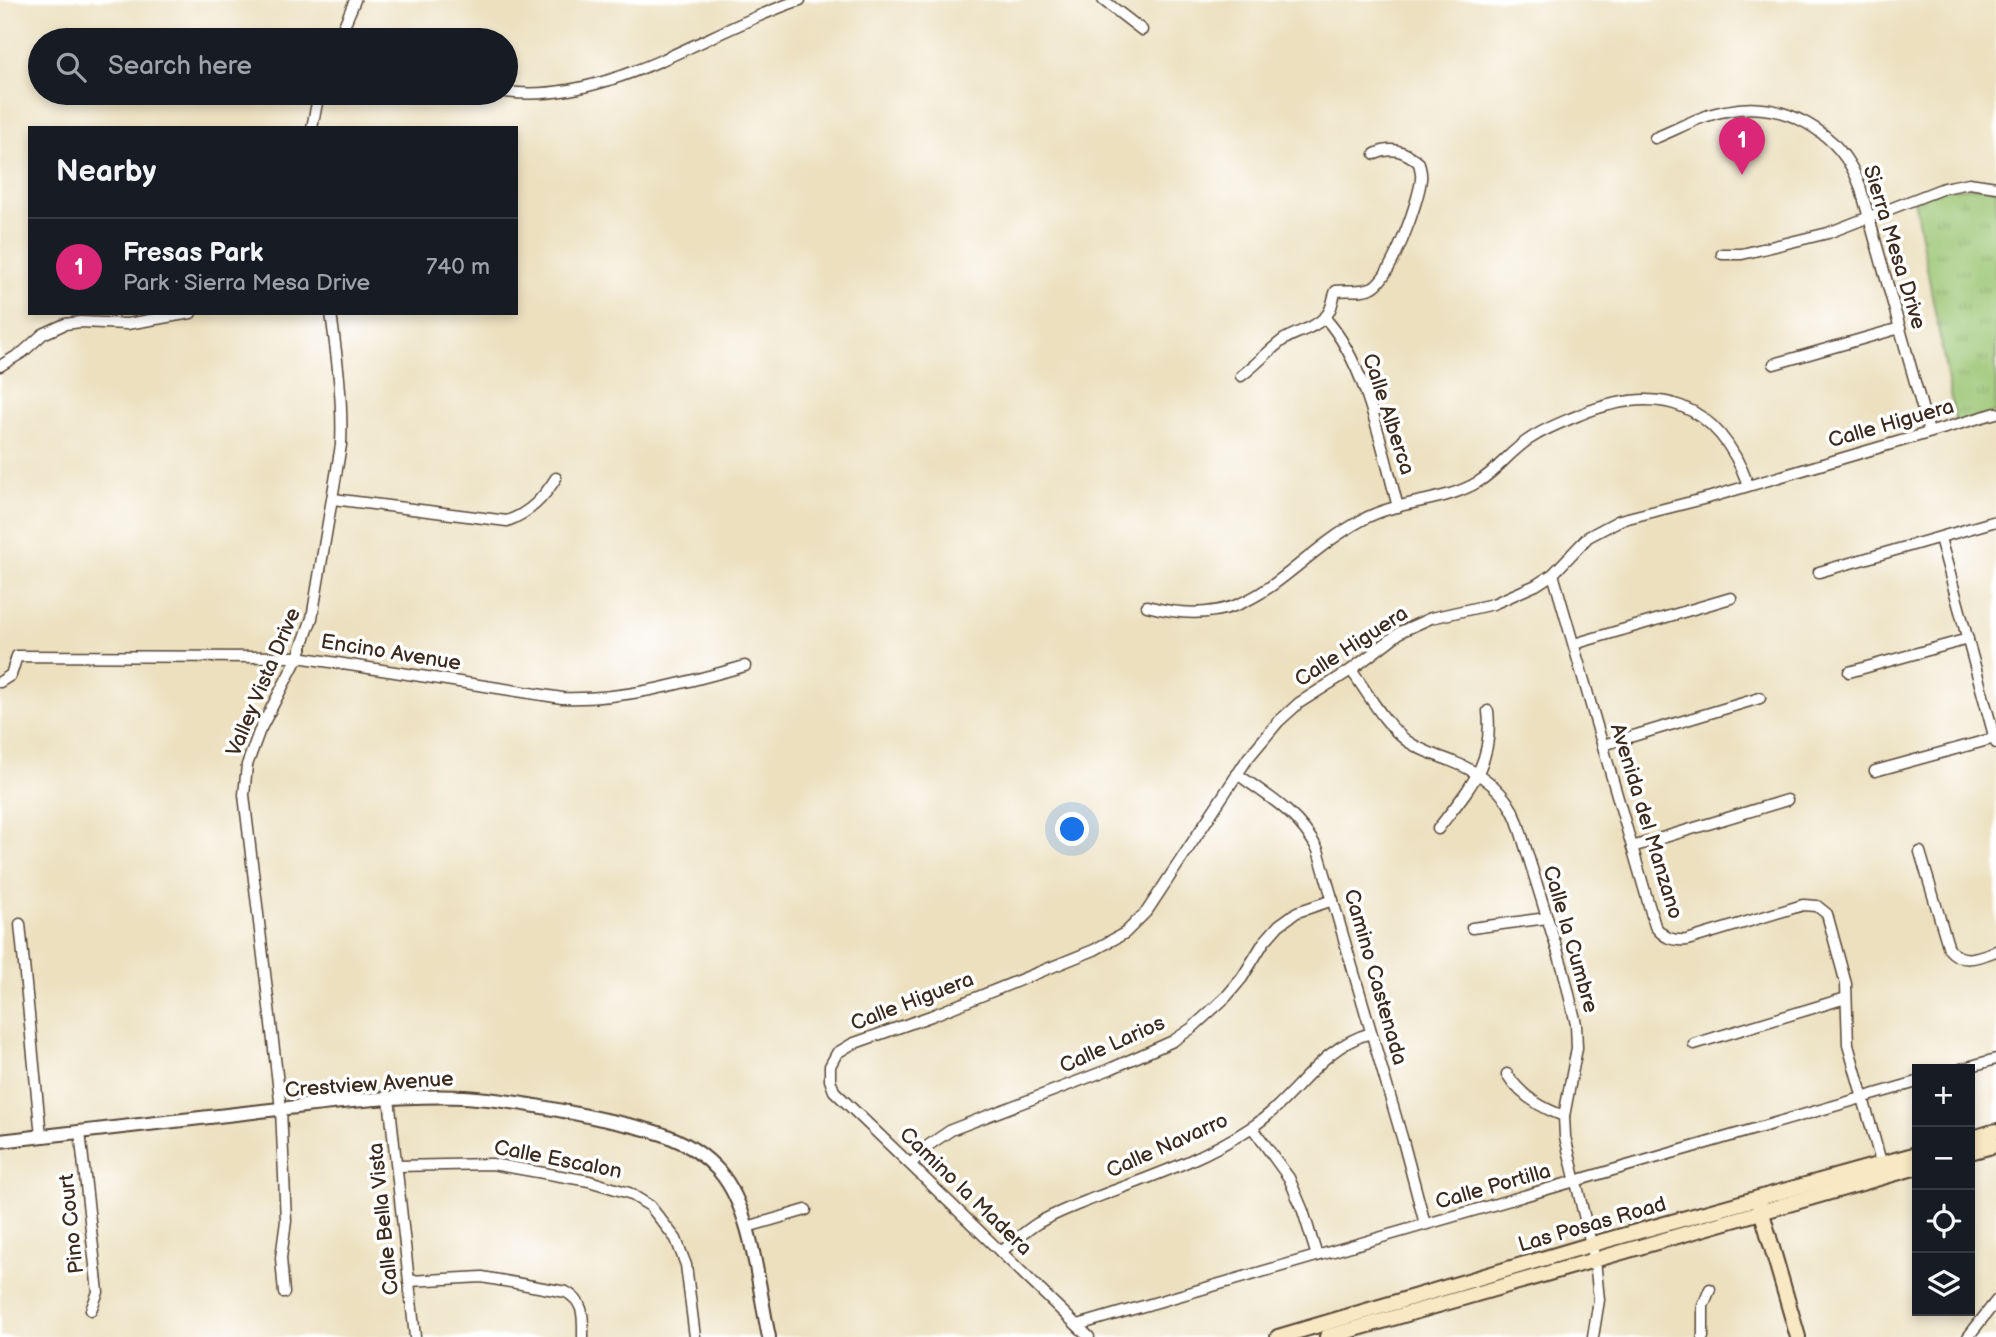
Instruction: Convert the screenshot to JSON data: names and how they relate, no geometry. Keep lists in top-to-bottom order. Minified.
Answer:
{"streets":{"main road":["Las Posas Road"],"street":["Sierra Mesa Drive","Calle Alberca","Calle Higuera","Encino Avenue","Valley Vista Drive","Avenida del Manzano","Calle la Cumbre","Camino Castenada","Calle Larios","Crestview Avenue","Calle Navarro","Calle Escalon","Calle Portilla","Camino la Madera","Calle Bella Vista","Pino Court"]},"crossings":[["Sierra Mesa Drive","Calle Higuera"],["Calle Higuera","Avenida del Manzano"],["Calle Higuera","Calle la Cumbre"],["Calle Higuera","Camino Castenada"],["Calle Higuera","Camino la Madera"],["Encino Avenue","Valley Vista Drive"],["Valley Vista Drive","Crestview Avenue"],["Avenida del Manzano","Calle Portilla"],["Avenida del Manzano","Las Posas Road"],["Calle la Cumbre","Calle Portilla"],["Calle la Cumbre","Las Posas Road"],["Camino Castenada","Calle Larios"],["Camino Castenada","Calle Navarro"],["Camino Castenada","Calle Portilla"],["Calle Larios","Camino la Madera"],["Crestview Avenue","Calle Bella Vista"],["Crestview Avenue","Pino Court"],["Calle Navarro","Camino la Madera"],["Calle Escalon","Calle Bella Vista"],["Calle Portilla","Camino la Madera"]],"page":{"search":"Search here","pins":"1","heading":"Nearby","list":[{"mark":"1","name":"Fresas Park","note":"Park · Sierra Mesa Drive","value":"740 m"}],"map_buttons":["+","−"]}}
